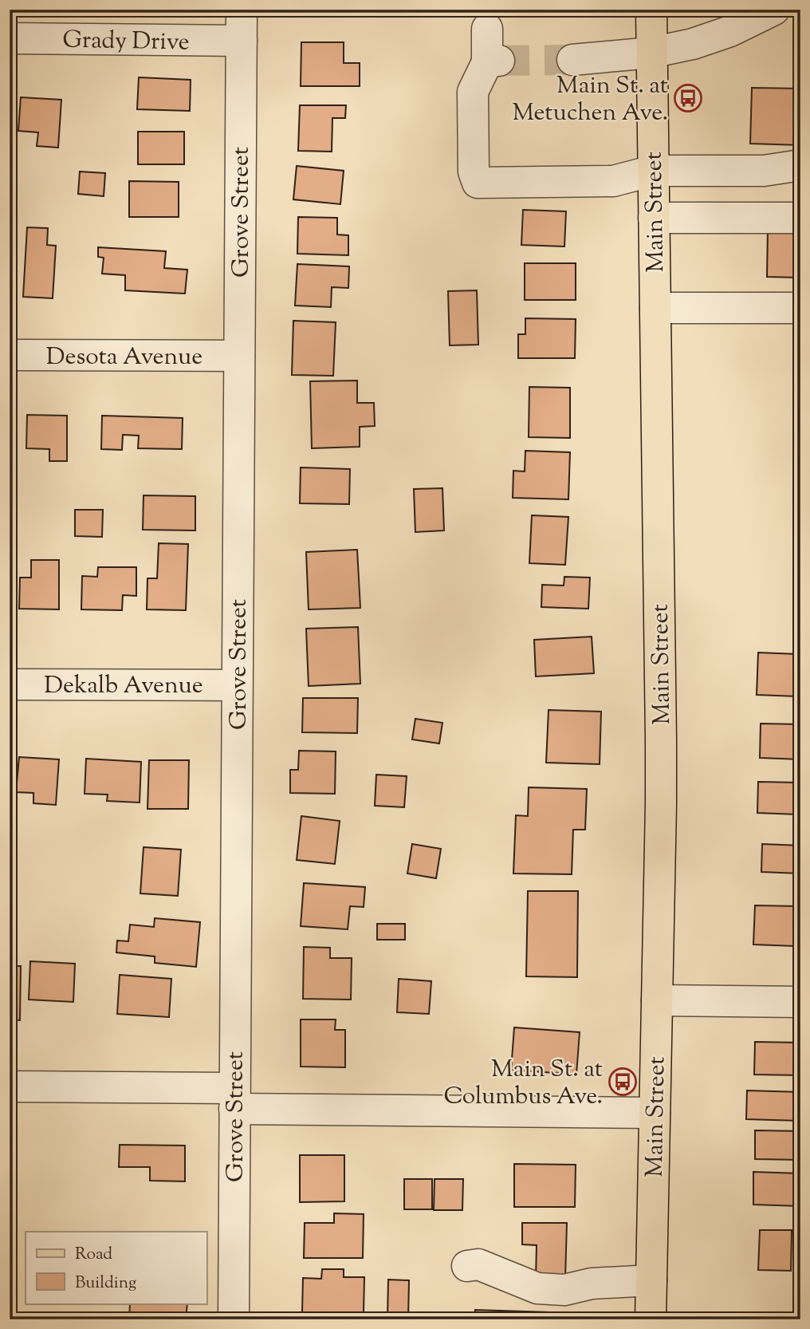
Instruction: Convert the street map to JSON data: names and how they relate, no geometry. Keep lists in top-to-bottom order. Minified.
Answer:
{"streets":{"main road":["Main Street"],"street":["Grady Drive","Grove Street","Desota Avenue","Dekalb Avenue"]},"crossings":[["Grady Drive","Grove Street"],["Grove Street","Desota Avenue"],["Grove Street","Dekalb Avenue"]],"places":{"bus stop":["Main St. at Metuchen Ave.","Main St. at Columbus Ave."]},"legend":["Road","Building"]}
